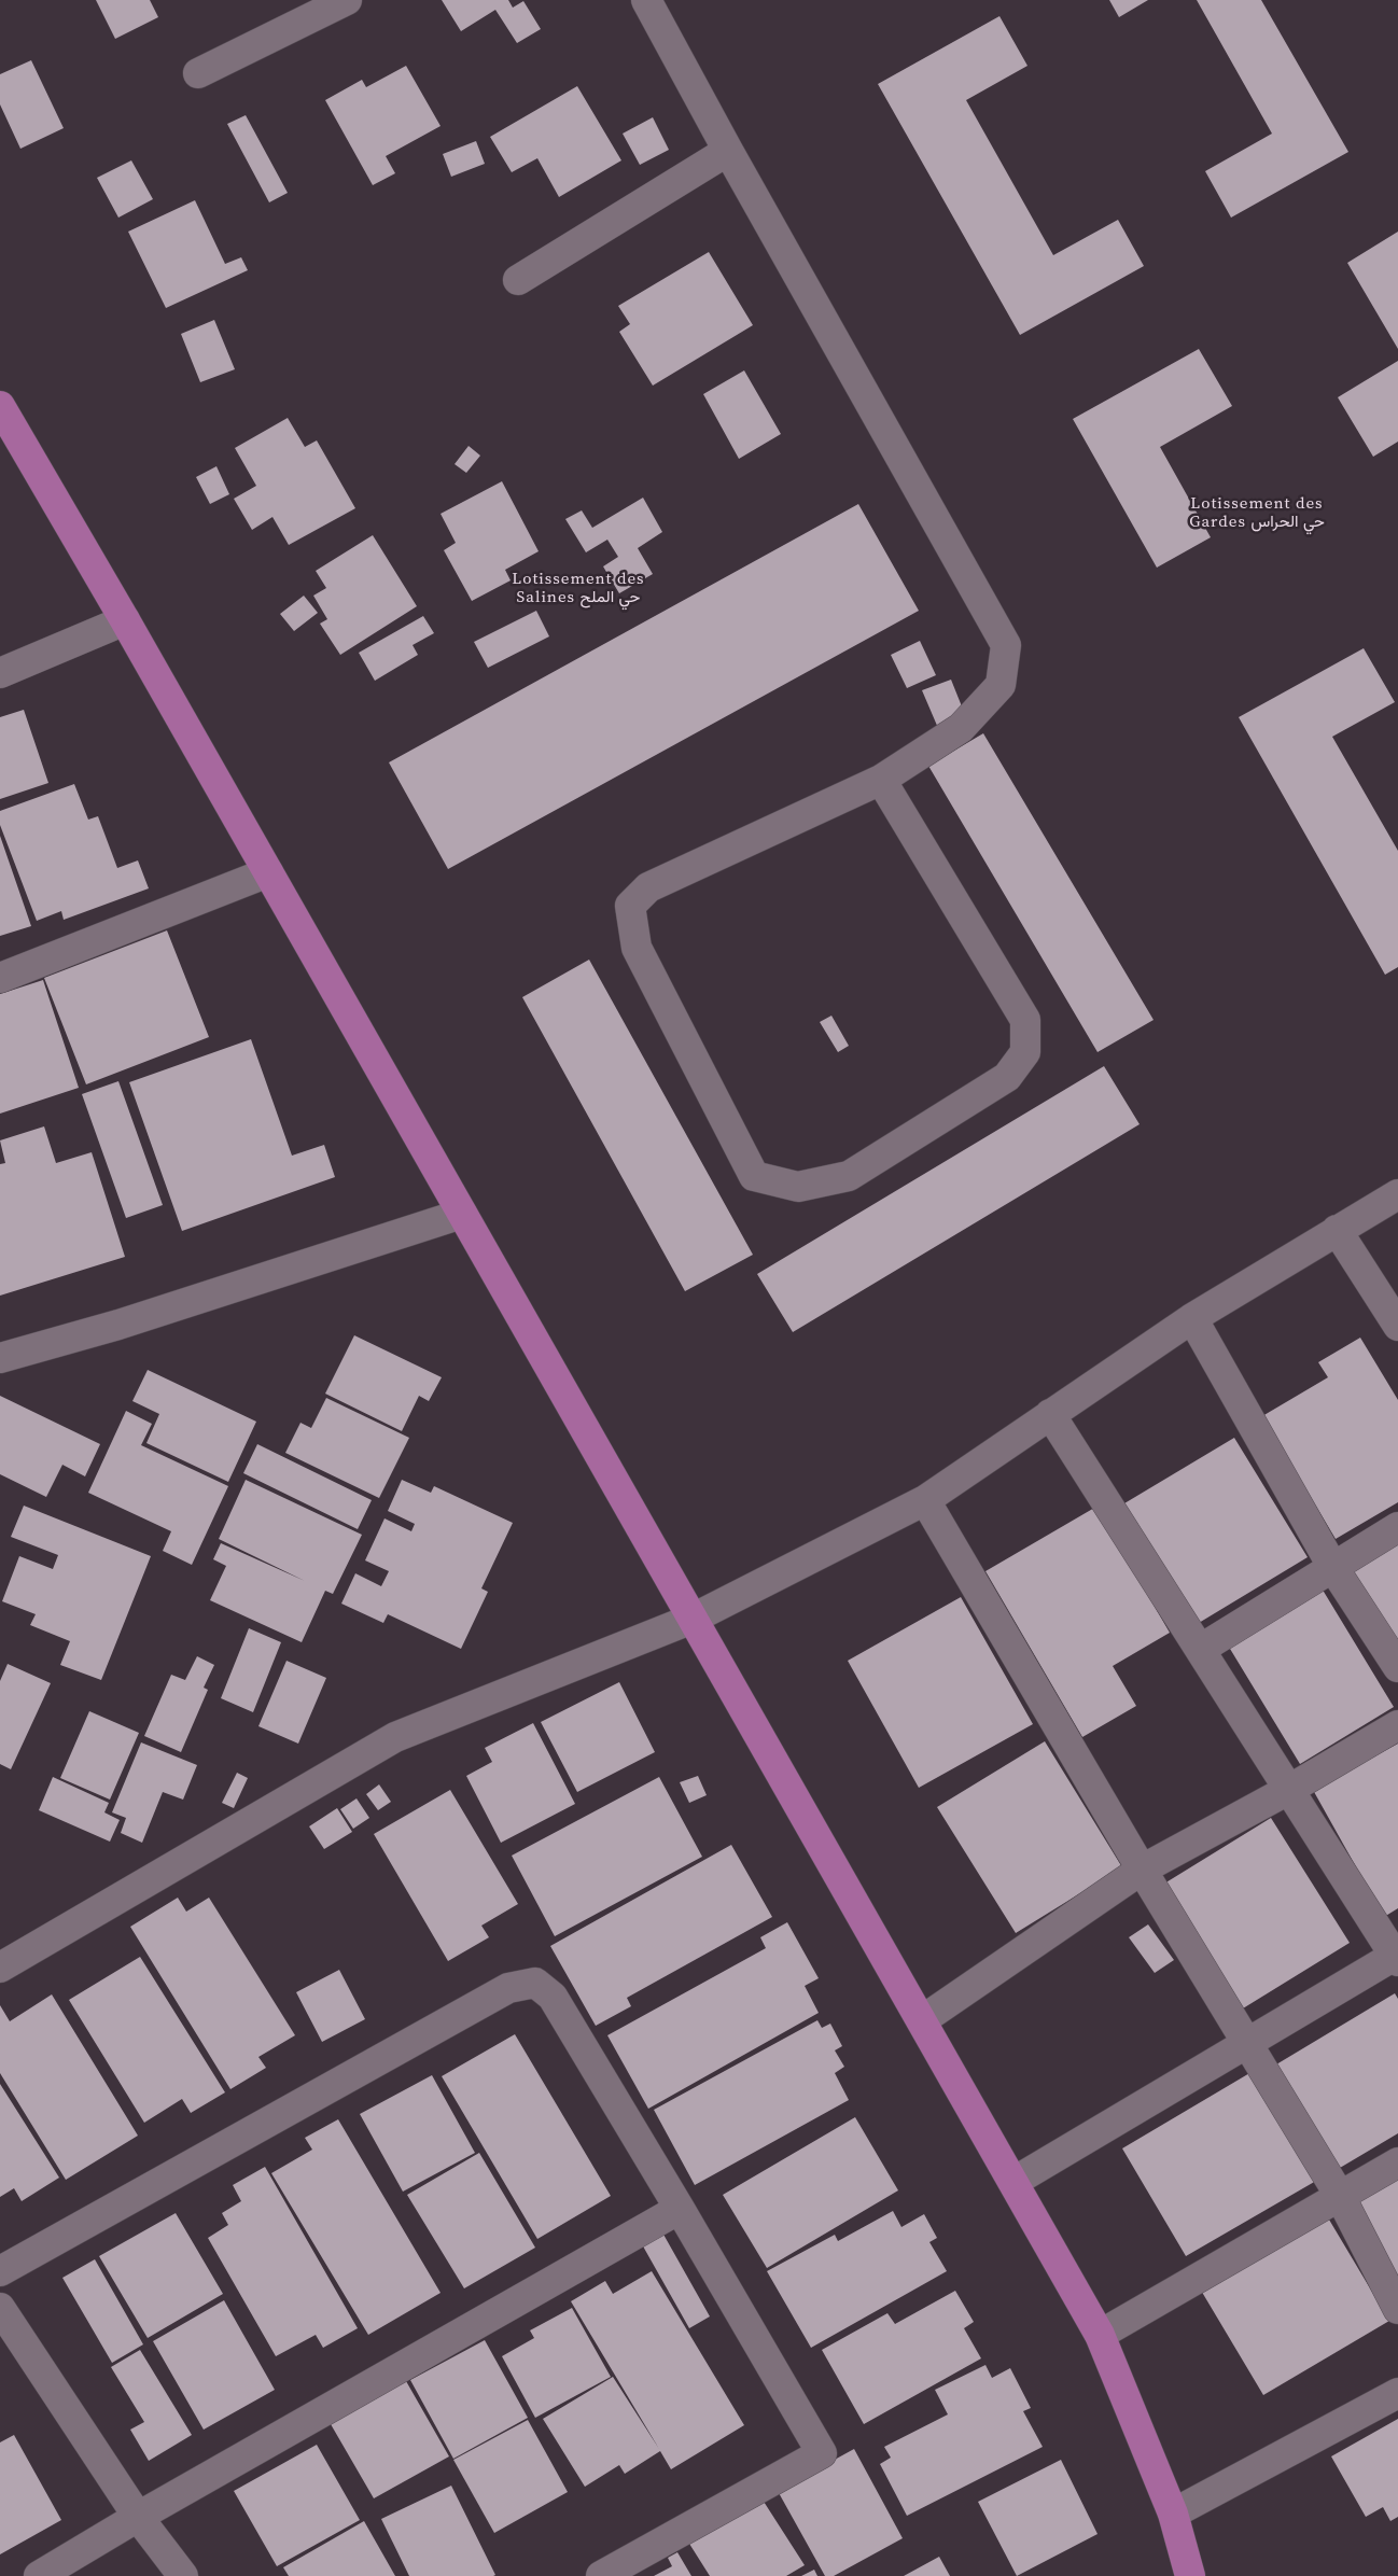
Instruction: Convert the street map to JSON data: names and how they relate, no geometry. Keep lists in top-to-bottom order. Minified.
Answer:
{"districts":["Lotissement des Gardes حي الحراس","Lotissement des Salines حي الملح"]}
